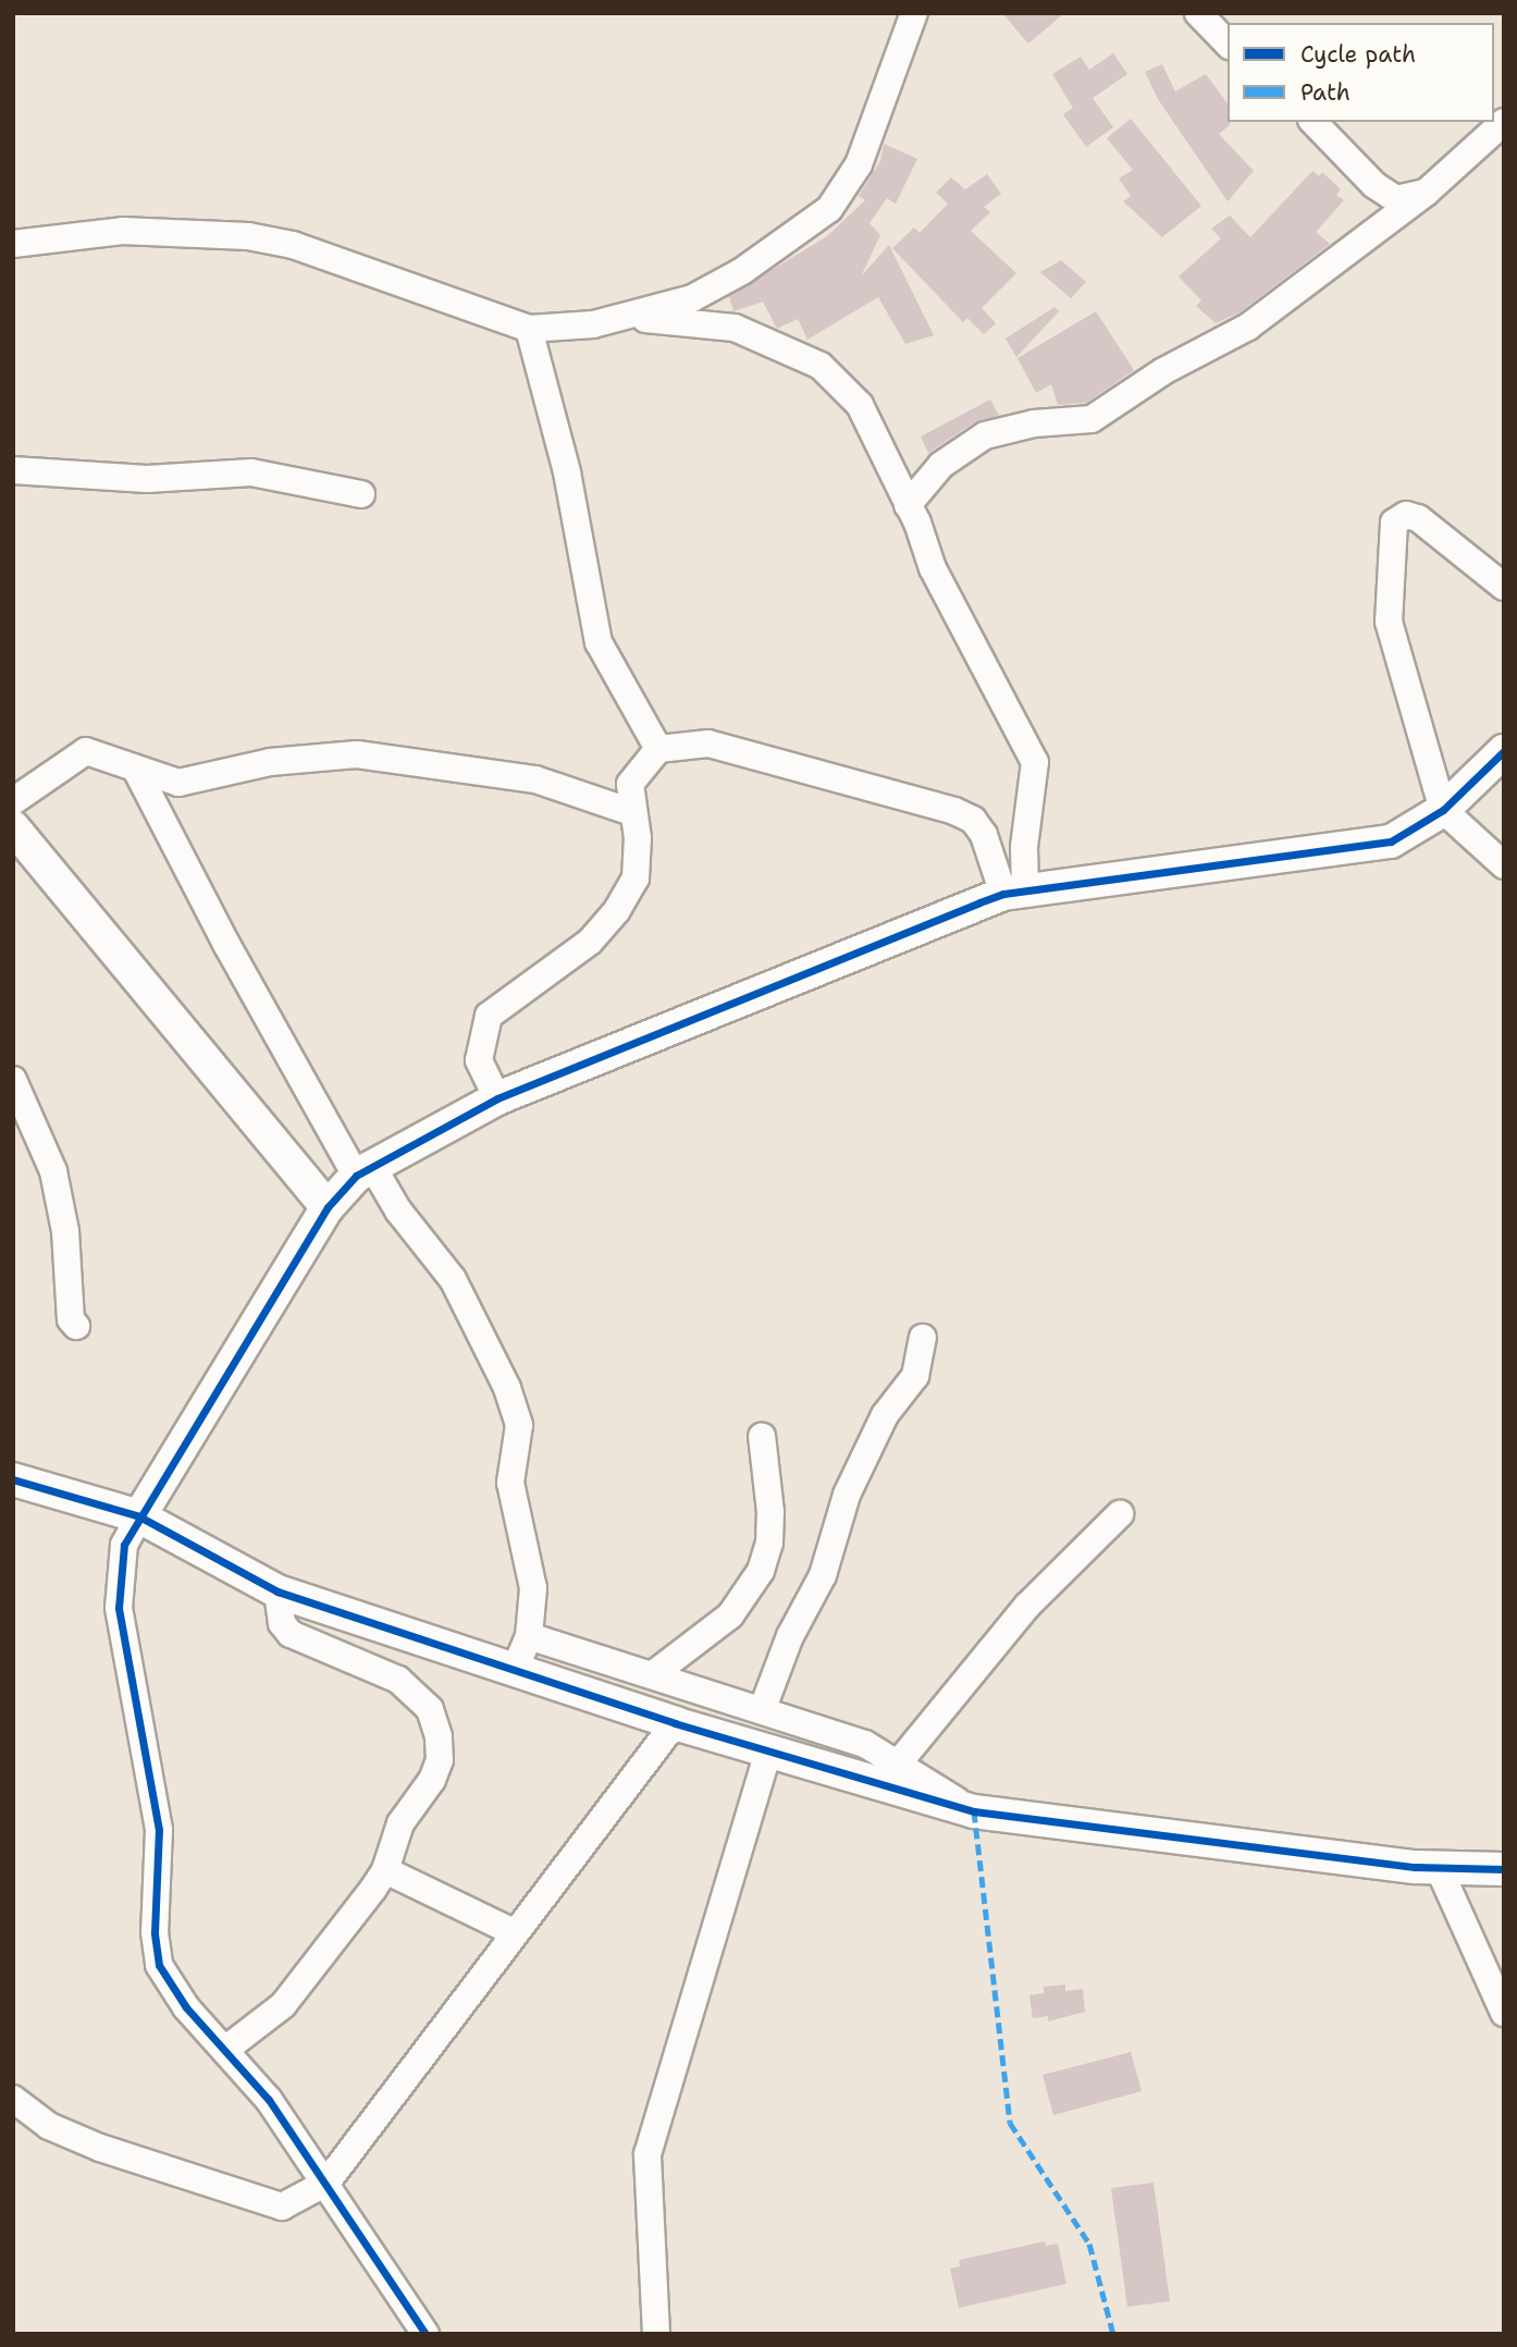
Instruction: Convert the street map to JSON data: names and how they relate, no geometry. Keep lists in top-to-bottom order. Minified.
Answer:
{"legend":["Cycle path","Path"]}
